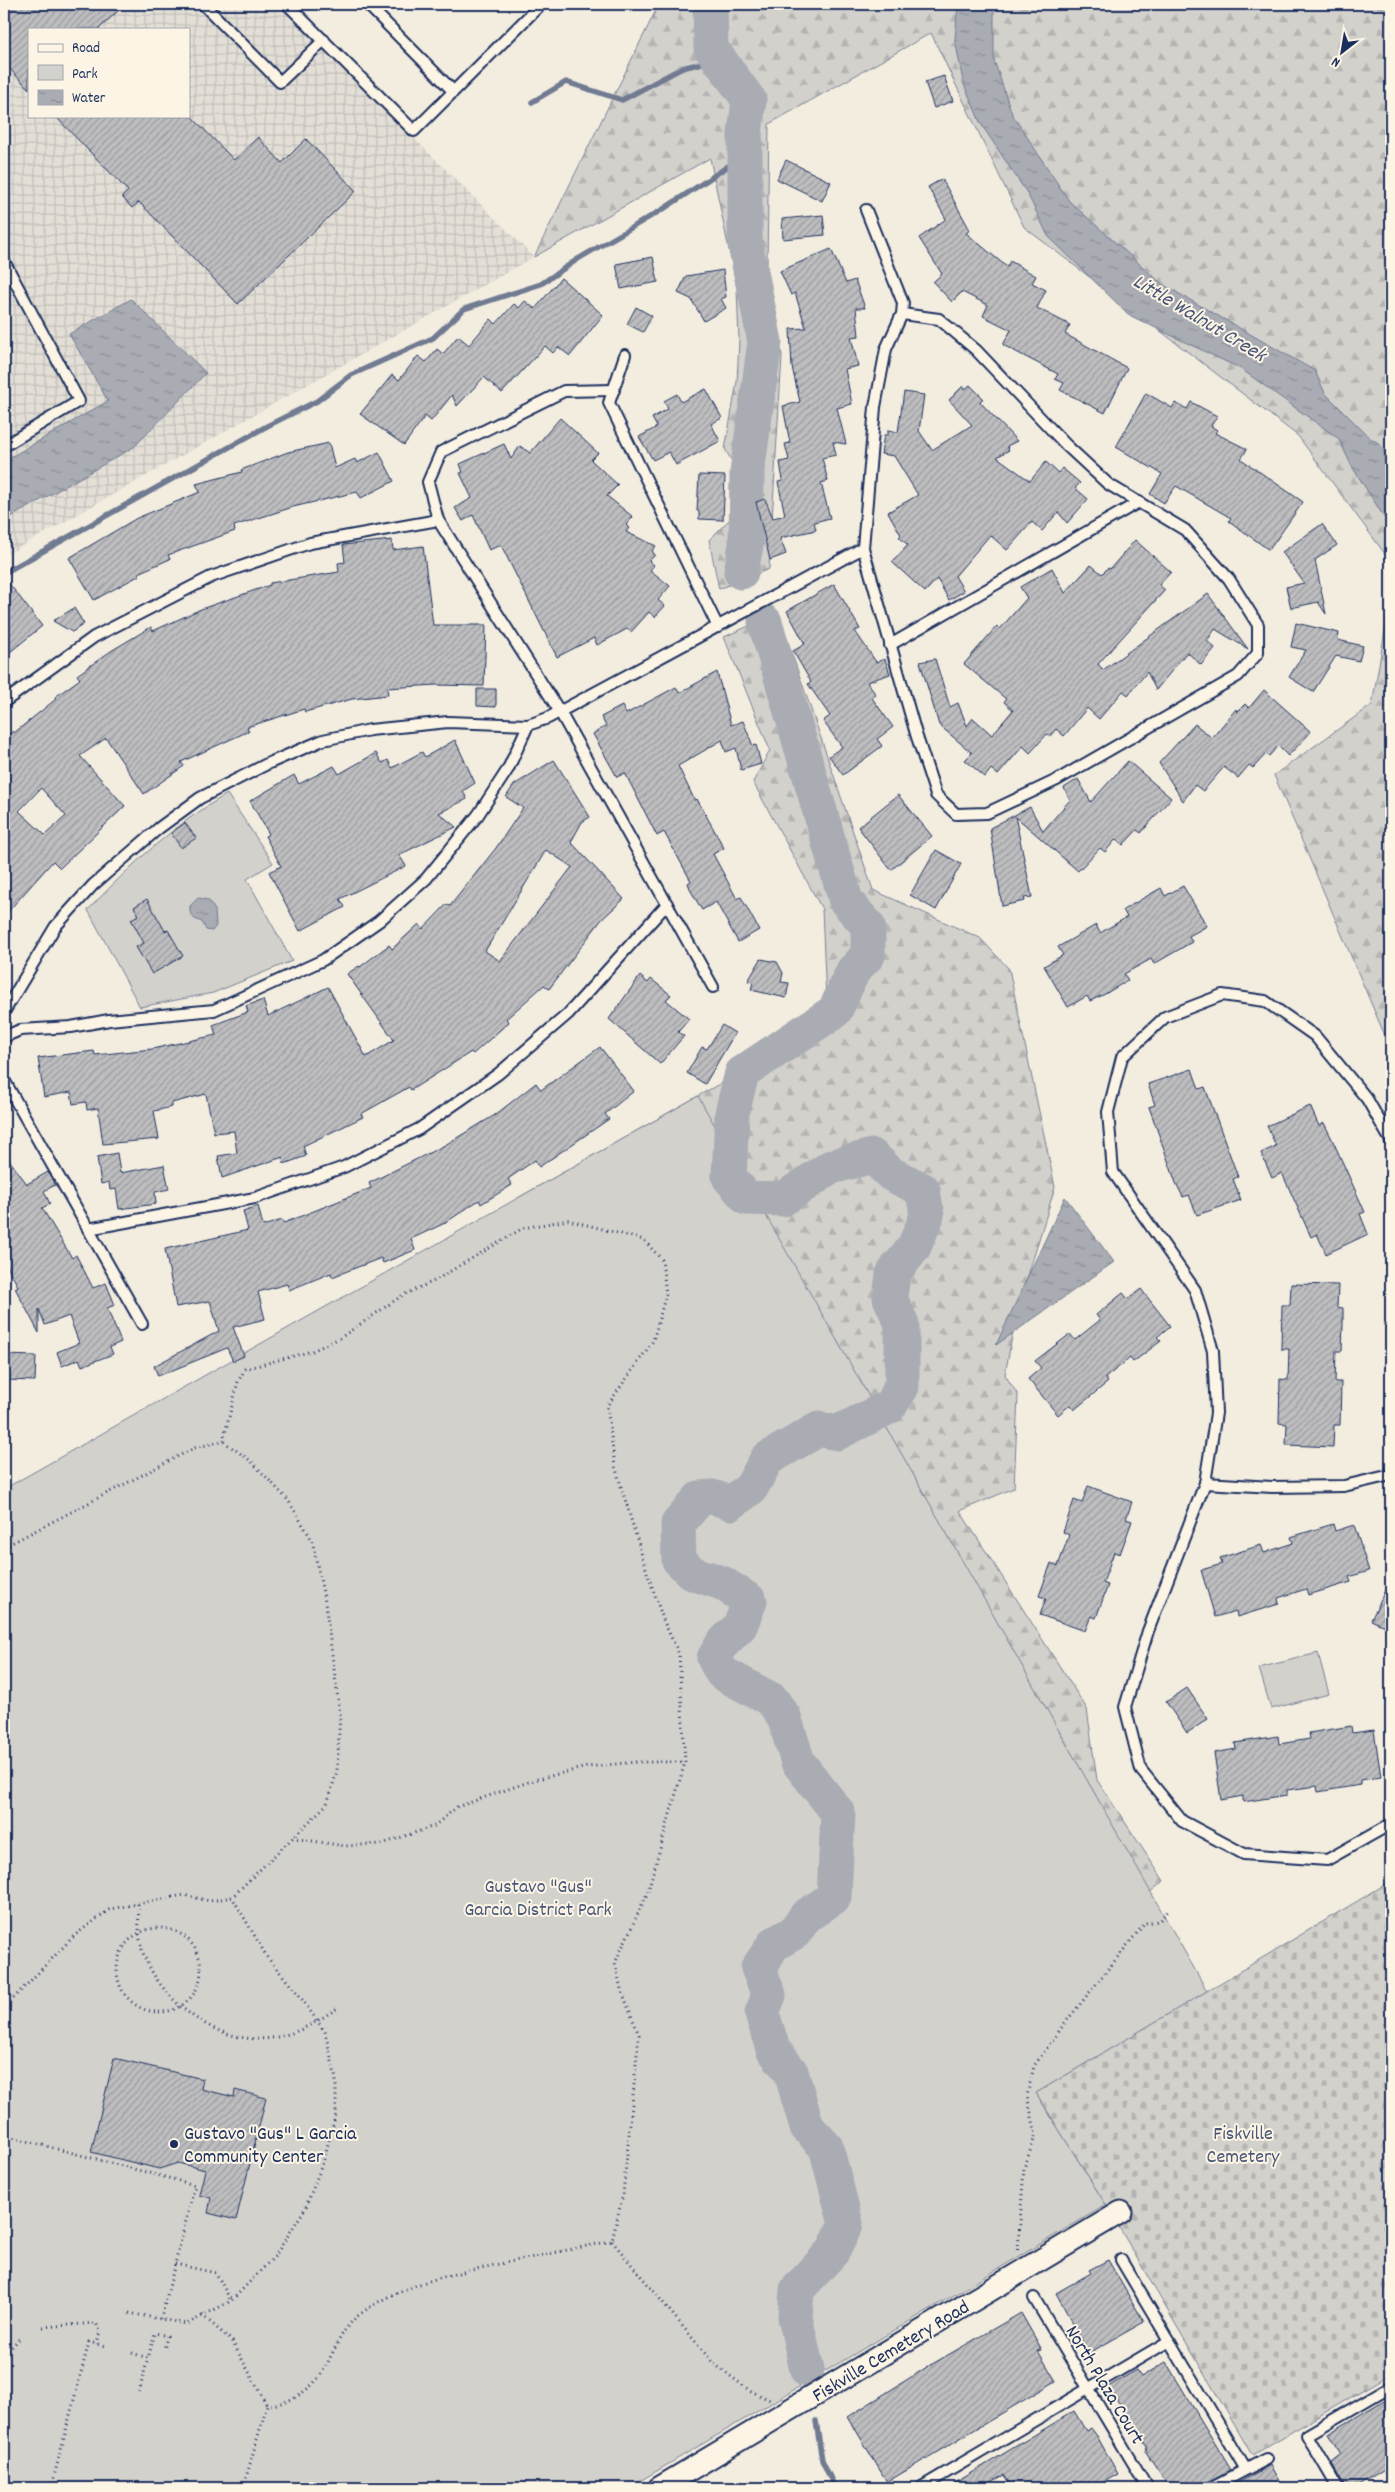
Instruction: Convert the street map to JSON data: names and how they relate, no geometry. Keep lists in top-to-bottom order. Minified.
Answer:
{"streets":{"street":["Fiskville Cemetery Road"],"lane":["North Plaza Court"]},"water":["Little Walnut Creek"],"parks":["Gustavo \"Gus\" Garcia District Park","Fiskville Cemetery"],"places":["Gustavo \"Gus\" L Garcia Community Center"],"legend":["Road","Park","Water"],"north":"bottom left"}
